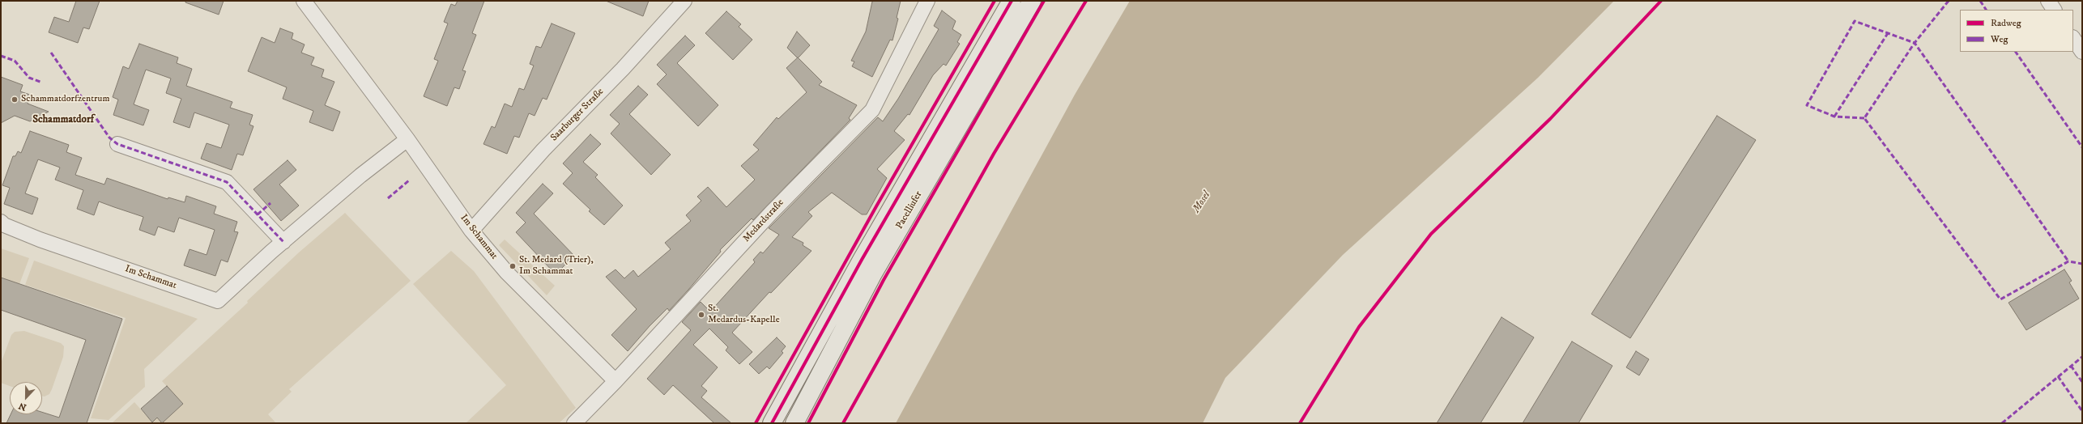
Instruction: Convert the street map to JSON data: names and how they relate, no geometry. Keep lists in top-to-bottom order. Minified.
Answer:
{"streets":{"main road":["Pacelliufer"],"street":["Saarburger Straße","Medardstraße","Im Schammat"]},"crossings":[["Saarburger Straße","Im Schammat"],["Medardstraße","Im Schammat"]],"districts":["Schammatdorf"],"water":["Mosel"],"places":["Schammatdorfzentrum","St. Medard (Trier), Im Schammat","St. Medardus-Kapelle"],"legend":["Radweg","Weg"],"north":"bottom"}
